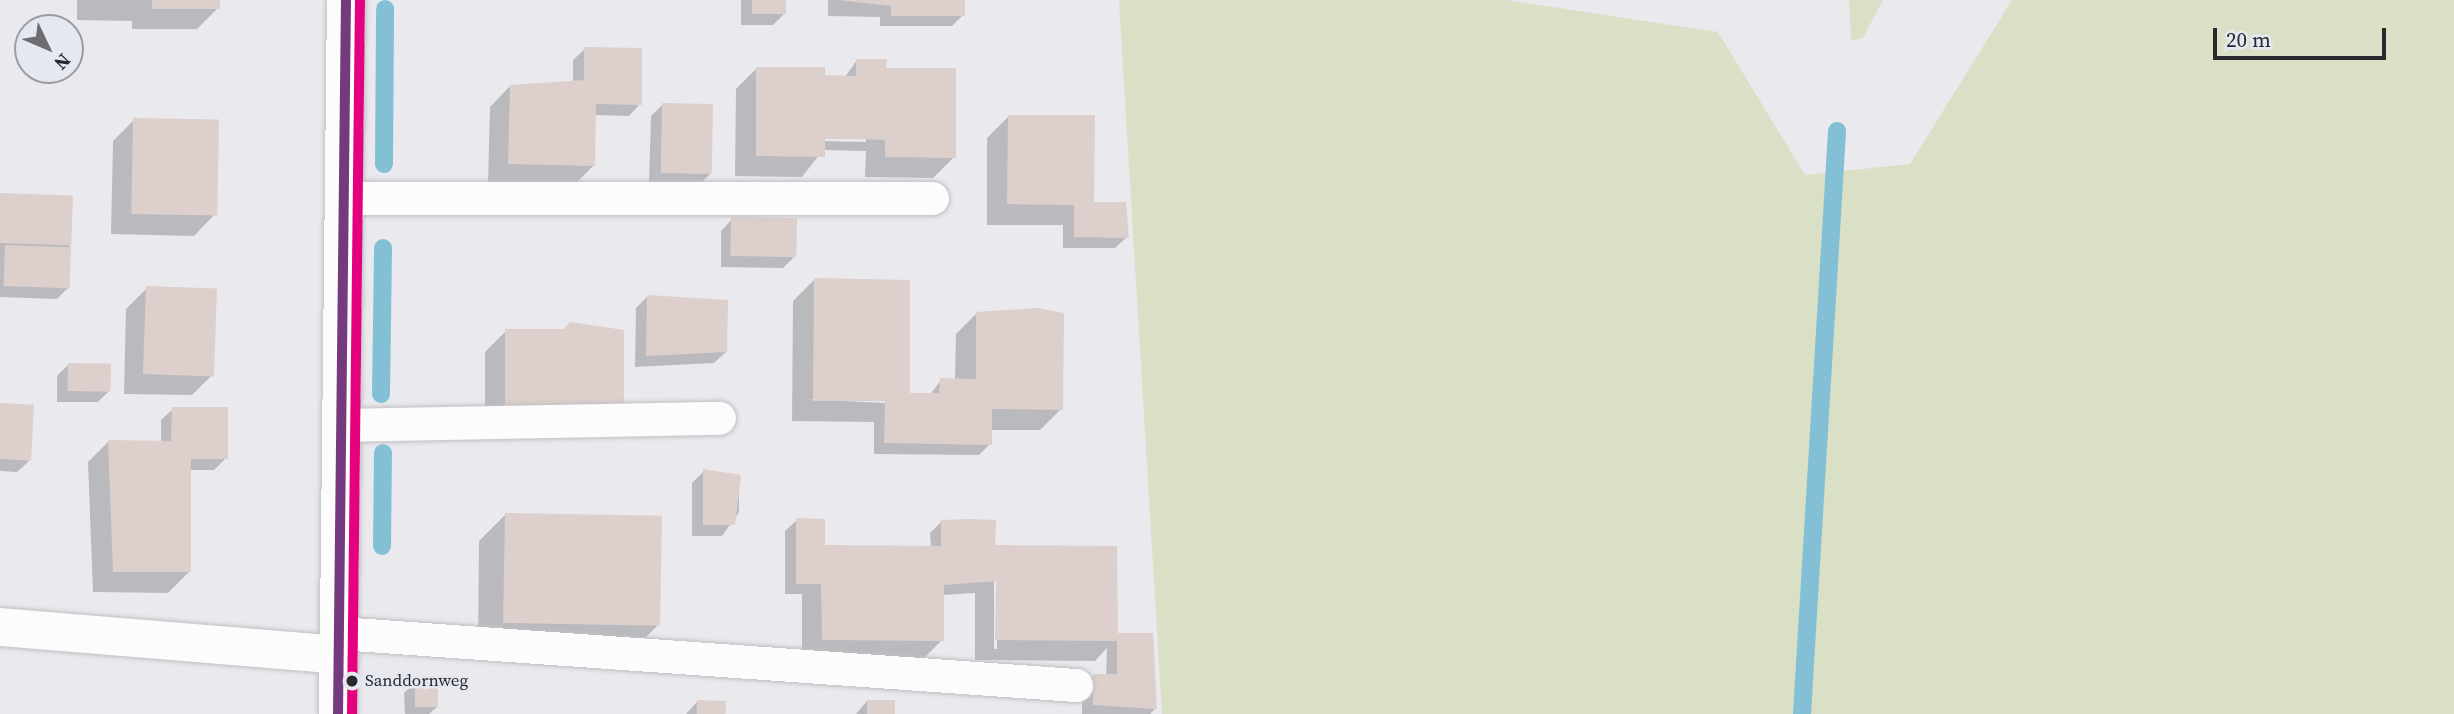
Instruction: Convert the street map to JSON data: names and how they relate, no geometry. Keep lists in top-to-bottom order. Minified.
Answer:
{"places":["Sanddornweg"],"scale_bar":"20 m","north":"bottom right"}
